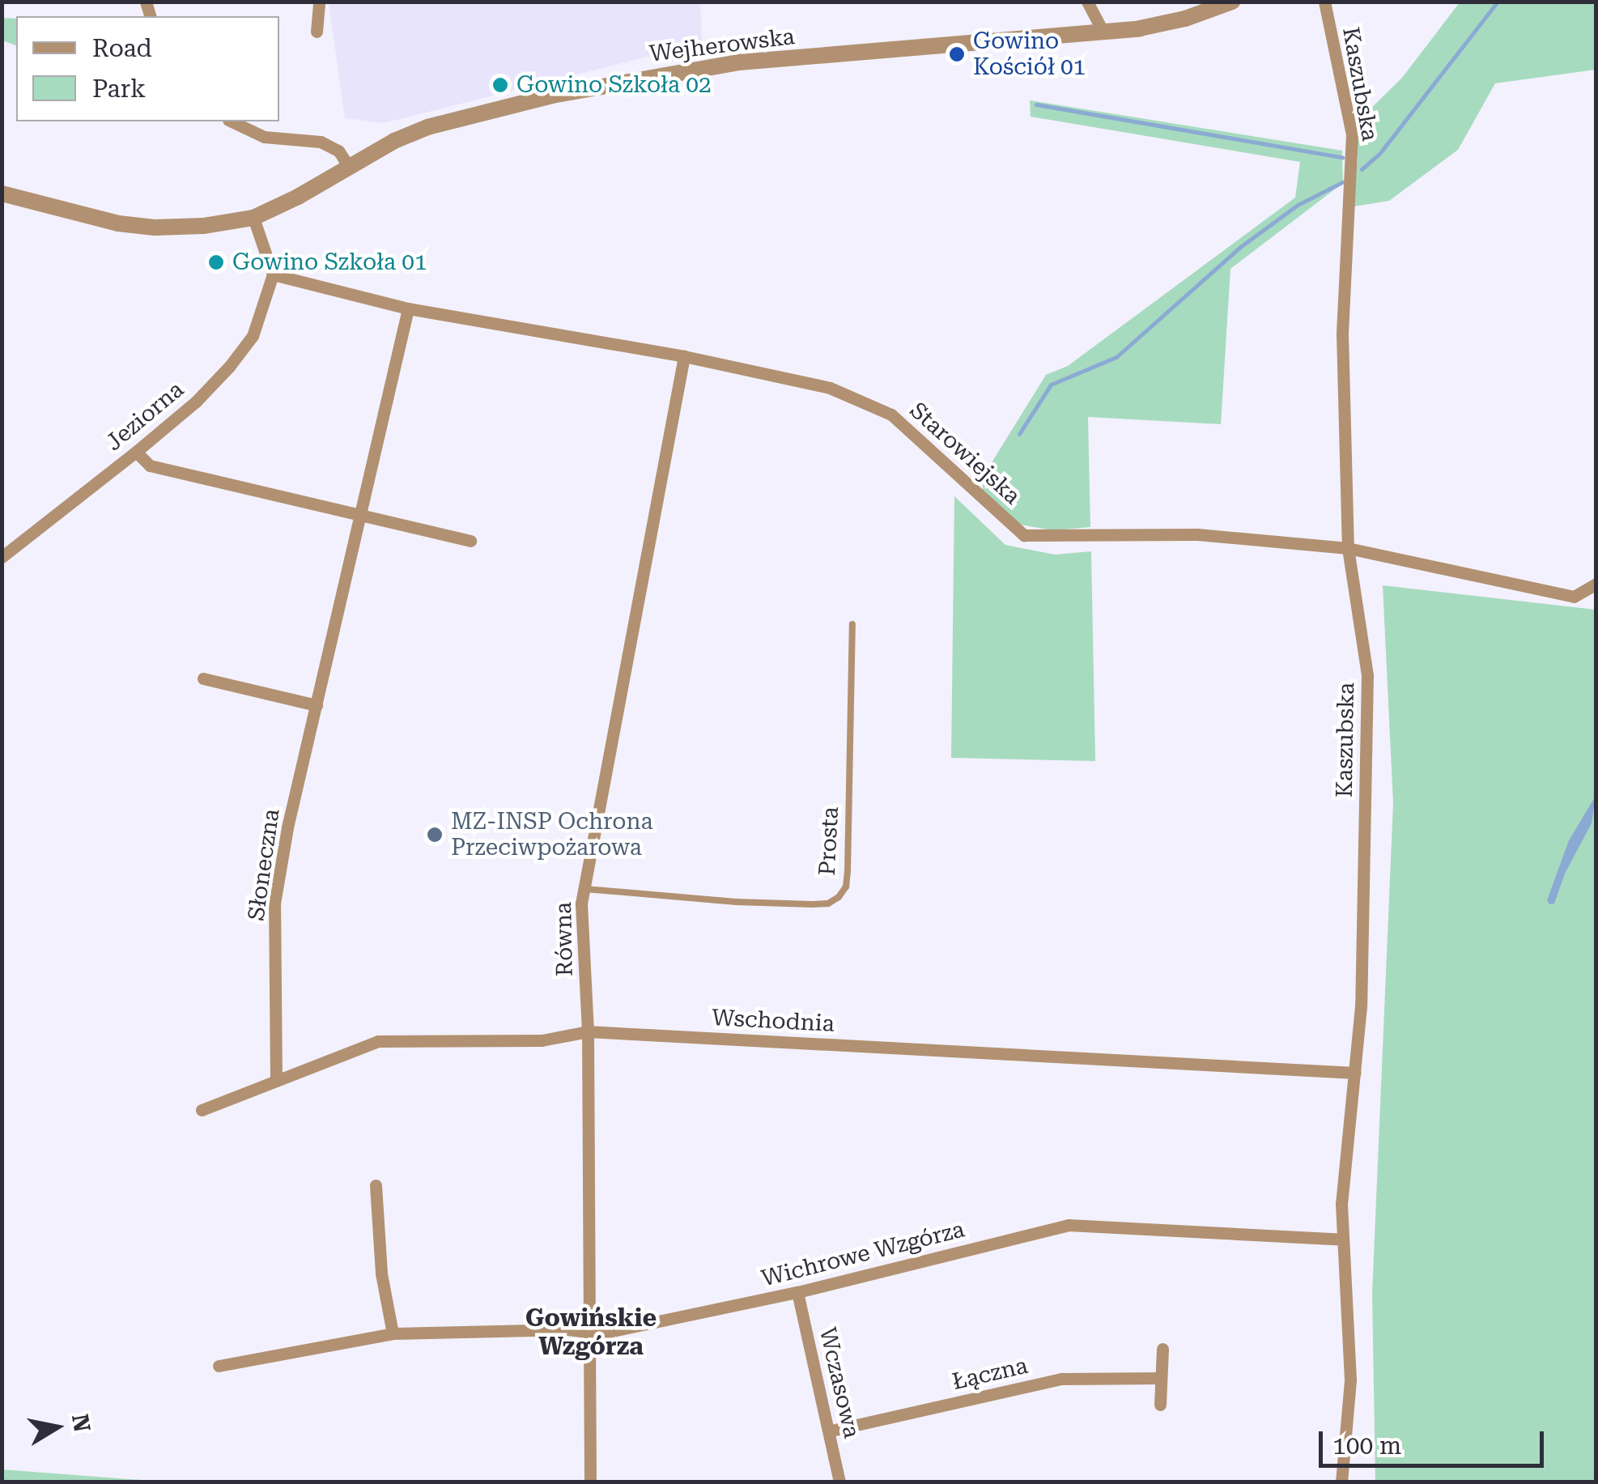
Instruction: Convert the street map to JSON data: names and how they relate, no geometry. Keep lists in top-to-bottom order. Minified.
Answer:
{"streets":{"street":["Wejherowska","Kaszubska","Jeziorna","Starowiejska","Słoneczna","Równa","Wschodnia","Wichrowe Wzgórza","Łączna","Wczasowa"],"lane":["Prosta"]},"crossings":[["Kaszubska","Starowiejska"],["Kaszubska","Wschodnia"],["Kaszubska","Wichrowe Wzgórza"],["Jeziorna","Starowiejska"],["Starowiejska","Słoneczna"],["Starowiejska","Równa"],["Prosta","Równa"],["Słoneczna","Wschodnia"],["Równa","Wschodnia"],["Równa","Wichrowe Wzgórza"],["Wichrowe Wzgórza","Wczasowa"],["Łączna","Wczasowa"]],"districts":["Gowińskie Wzgórza"],"places":["Gowino Kościół 01","Gowino Szkoła 02","Gowino Szkoła 01","MZ-INSP Ochrona Przeciwpożarowa"],"legend":["Road","Park"],"scale_bar":"100 m","north":"right"}
